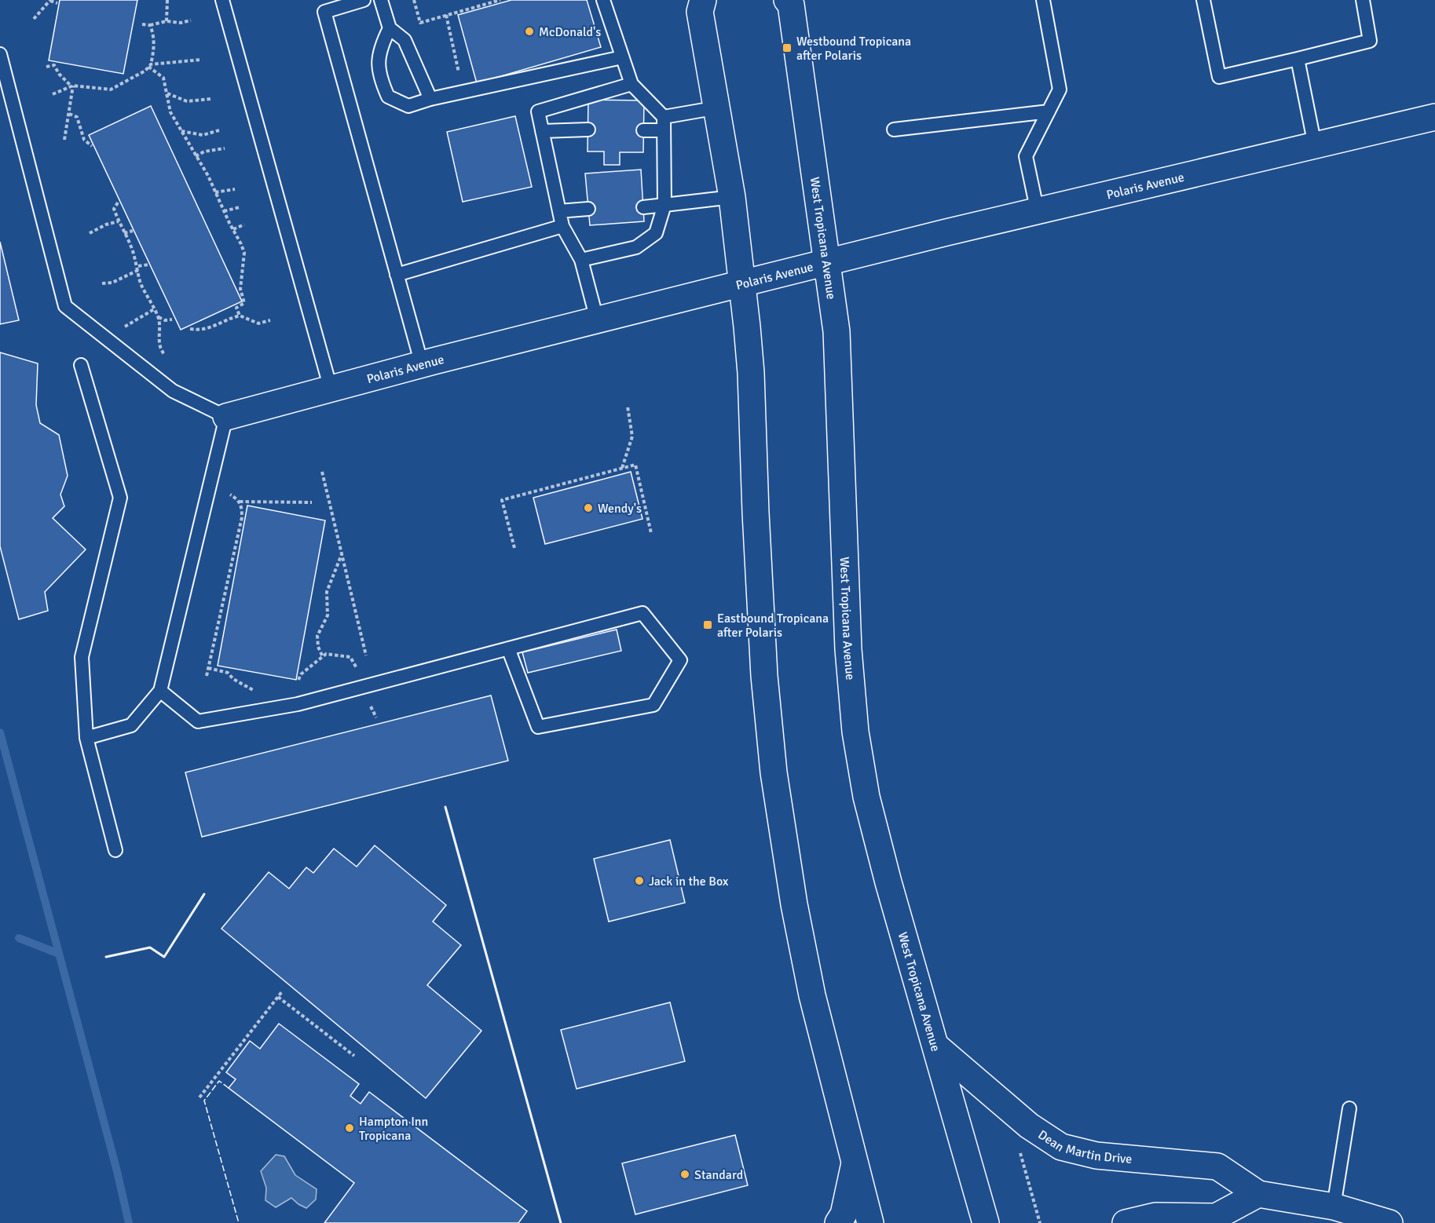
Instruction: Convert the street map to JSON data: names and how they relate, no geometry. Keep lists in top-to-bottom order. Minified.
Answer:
{"streets":{"main road":["Polaris Avenue","West Tropicana Avenue","Dean Martin Drive"]},"crossings":[["Polaris Avenue","West Tropicana Avenue"],["West Tropicana Avenue","Dean Martin Drive"]],"places":{"other":["McDonald's","Wendy's","Jack in the Box","Hampton Inn Tropicana","Standard"],"transit":["Westbound Tropicana after Polaris","Eastbound Tropicana after Polaris"]}}
